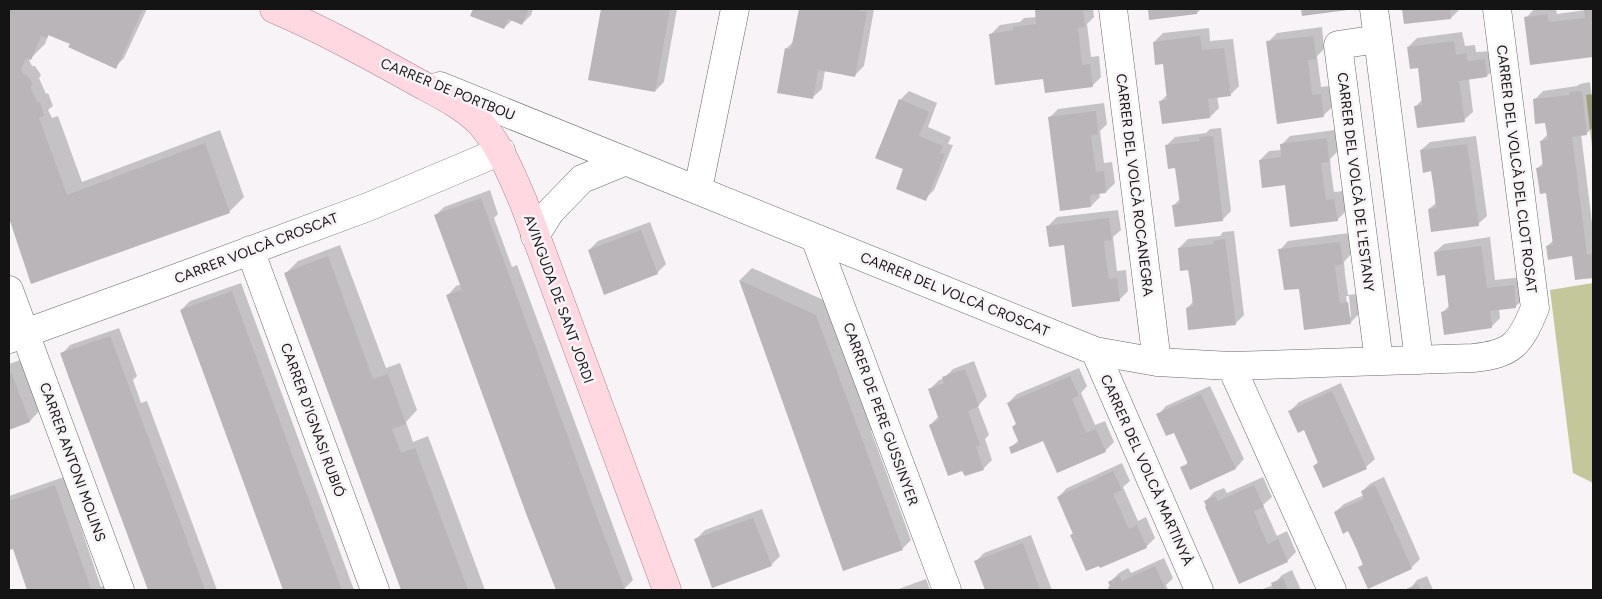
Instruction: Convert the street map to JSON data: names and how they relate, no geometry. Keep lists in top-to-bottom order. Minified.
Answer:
{"streets":{"main road":["CARRER DE PORTBOU","AVINGUDA DE SANT JORDI"],"street":["CARRER DEL VOLCÀ DEL CLOT ROSAT","CARRER DEL VOLCÀ DE L'ESTANY","CARRER DEL VOLCÀ ROCANEGRA","CARRER VOLCÀ CROSCAT","CARRER DEL VOLCÀ CROSCAT","CARRER DE PERE GUSSINYER","CARRER D'IGNASI RUBIÓ","CARRER ANTONI MOLINS","CARRER DEL VOLCÀ MARTINYÀ"]},"crossings":[["CARRER DE PORTBOU","CARRER DEL VOLCÀ CROSCAT"],["CARRER DE PORTBOU","AVINGUDA DE SANT JORDI"],["CARRER DEL VOLCÀ DEL CLOT ROSAT","CARRER DEL VOLCÀ CROSCAT"],["CARRER DEL VOLCÀ DE L'ESTANY","CARRER DEL VOLCÀ CROSCAT"],["CARRER DEL VOLCÀ ROCANEGRA","CARRER DEL VOLCÀ CROSCAT"],["CARRER VOLCÀ CROSCAT","AVINGUDA DE SANT JORDI"],["CARRER VOLCÀ CROSCAT","CARRER D'IGNASI RUBIÓ"],["CARRER VOLCÀ CROSCAT","CARRER ANTONI MOLINS"],["CARRER DEL VOLCÀ CROSCAT","CARRER DE PERE GUSSINYER"],["CARRER DEL VOLCÀ CROSCAT","CARRER DEL VOLCÀ MARTINYÀ"]]}
